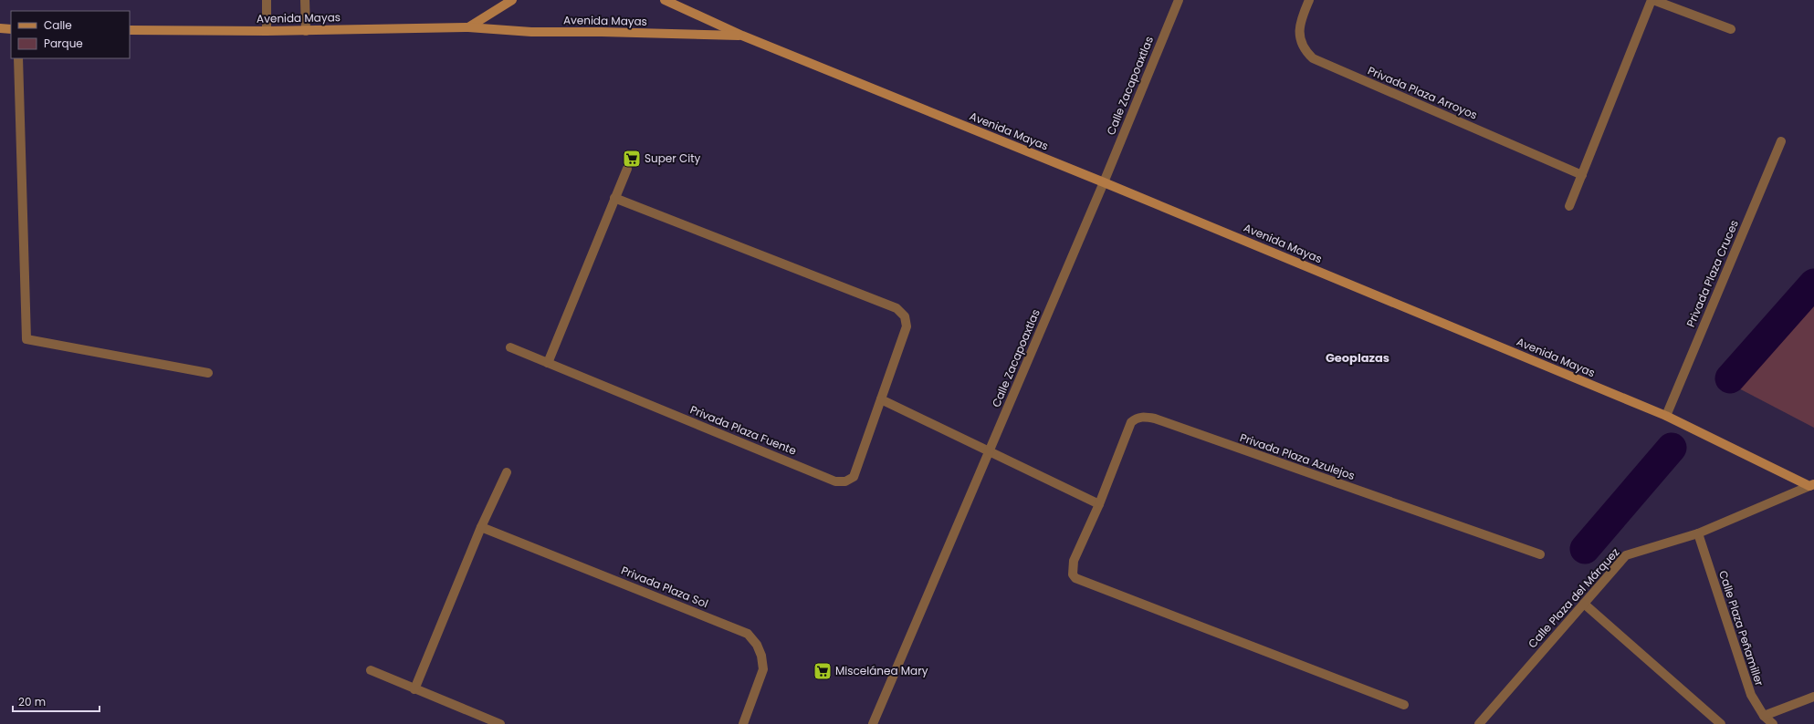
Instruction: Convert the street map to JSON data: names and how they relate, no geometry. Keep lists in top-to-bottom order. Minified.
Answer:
{"streets":{"street":["Avenida Mayas","Calle Zacapoaxtlas","Privada Plaza Arroyos","Privada Plaza Cruces","Privada Plaza Fuente","Privada Plaza Azulejos","Privada Plaza Sol","Calle Plaza del Márquez","Calle Plaza Peñamiller"]},"crossings":[["Avenida Mayas","Calle Zacapoaxtlas"],["Avenida Mayas","Privada Plaza Cruces"],["Avenida Mayas","Calle Plaza del Márquez"],["Calle Plaza del Márquez","Calle Plaza Peñamiller"]],"districts":["Geoplazas"],"places":{"supermarket":["Super City","Miscelánea Mary"]},"legend":["Calle","Parque"],"scale_bar":"20 m"}
